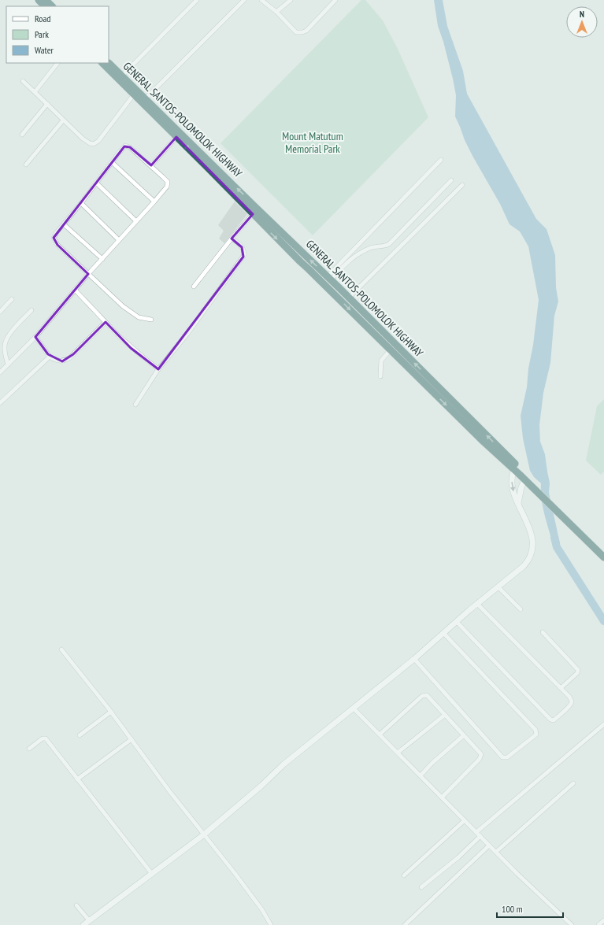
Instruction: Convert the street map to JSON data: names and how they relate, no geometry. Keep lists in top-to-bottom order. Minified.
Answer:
{"streets":{"highway":["GENERAL SANTOS-POLOMOLOK HIGHWAY"]},"parks":["Mount Matutum Memorial Park"],"legend":["Road","Park","Water"],"scale_bar":"100 m","north":"top"}
